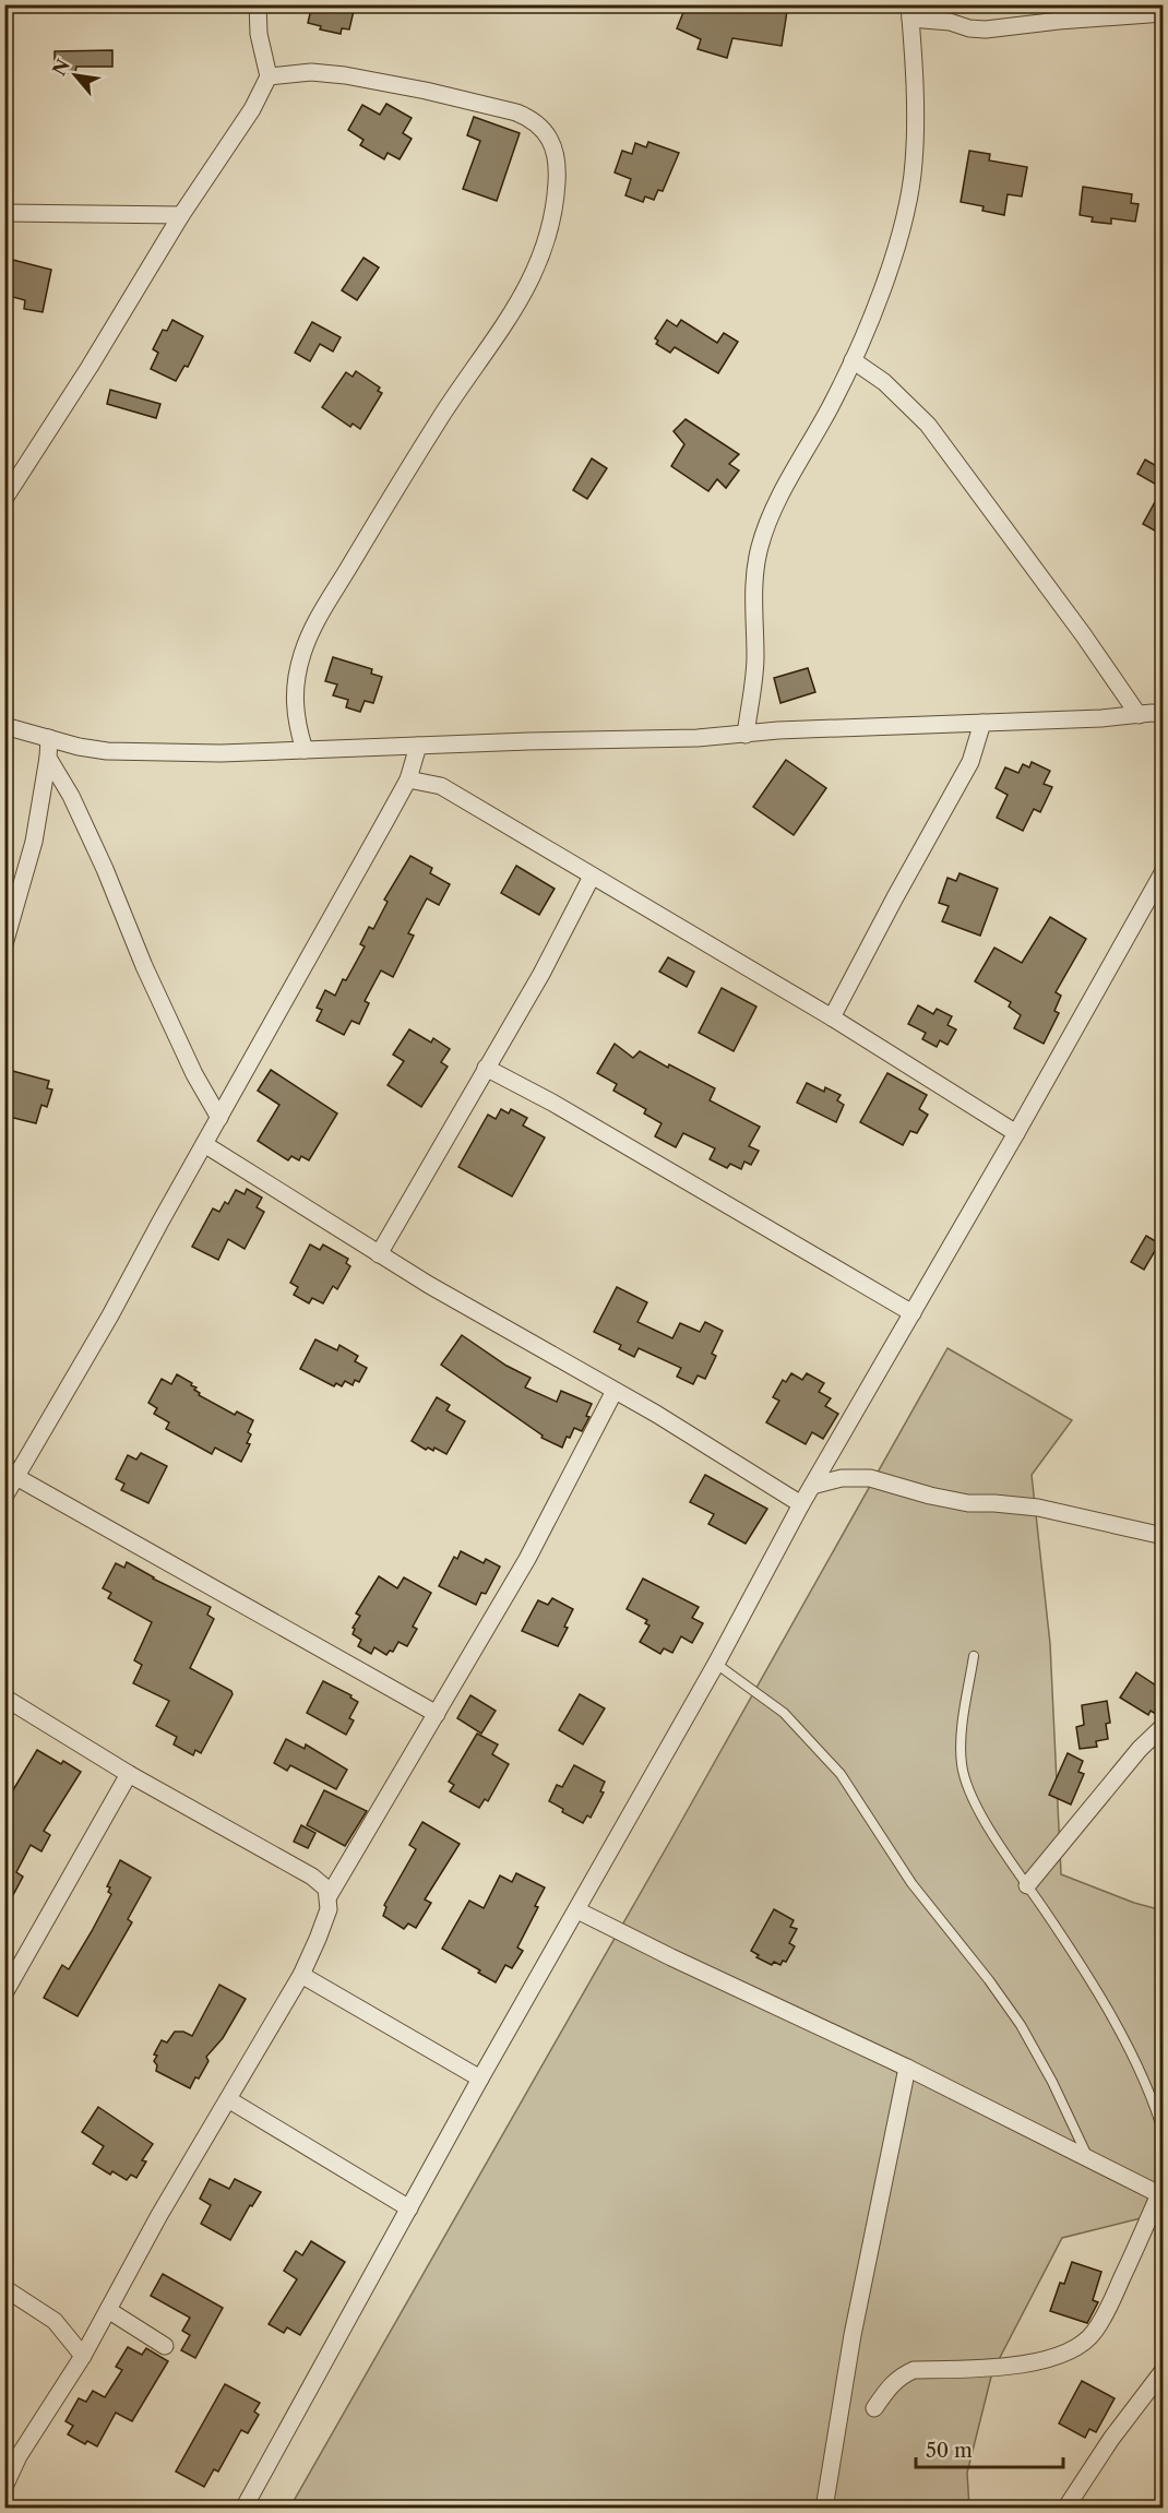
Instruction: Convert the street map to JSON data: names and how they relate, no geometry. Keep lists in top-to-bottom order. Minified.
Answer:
{"scale_bar":"50 m","north":"top left"}
